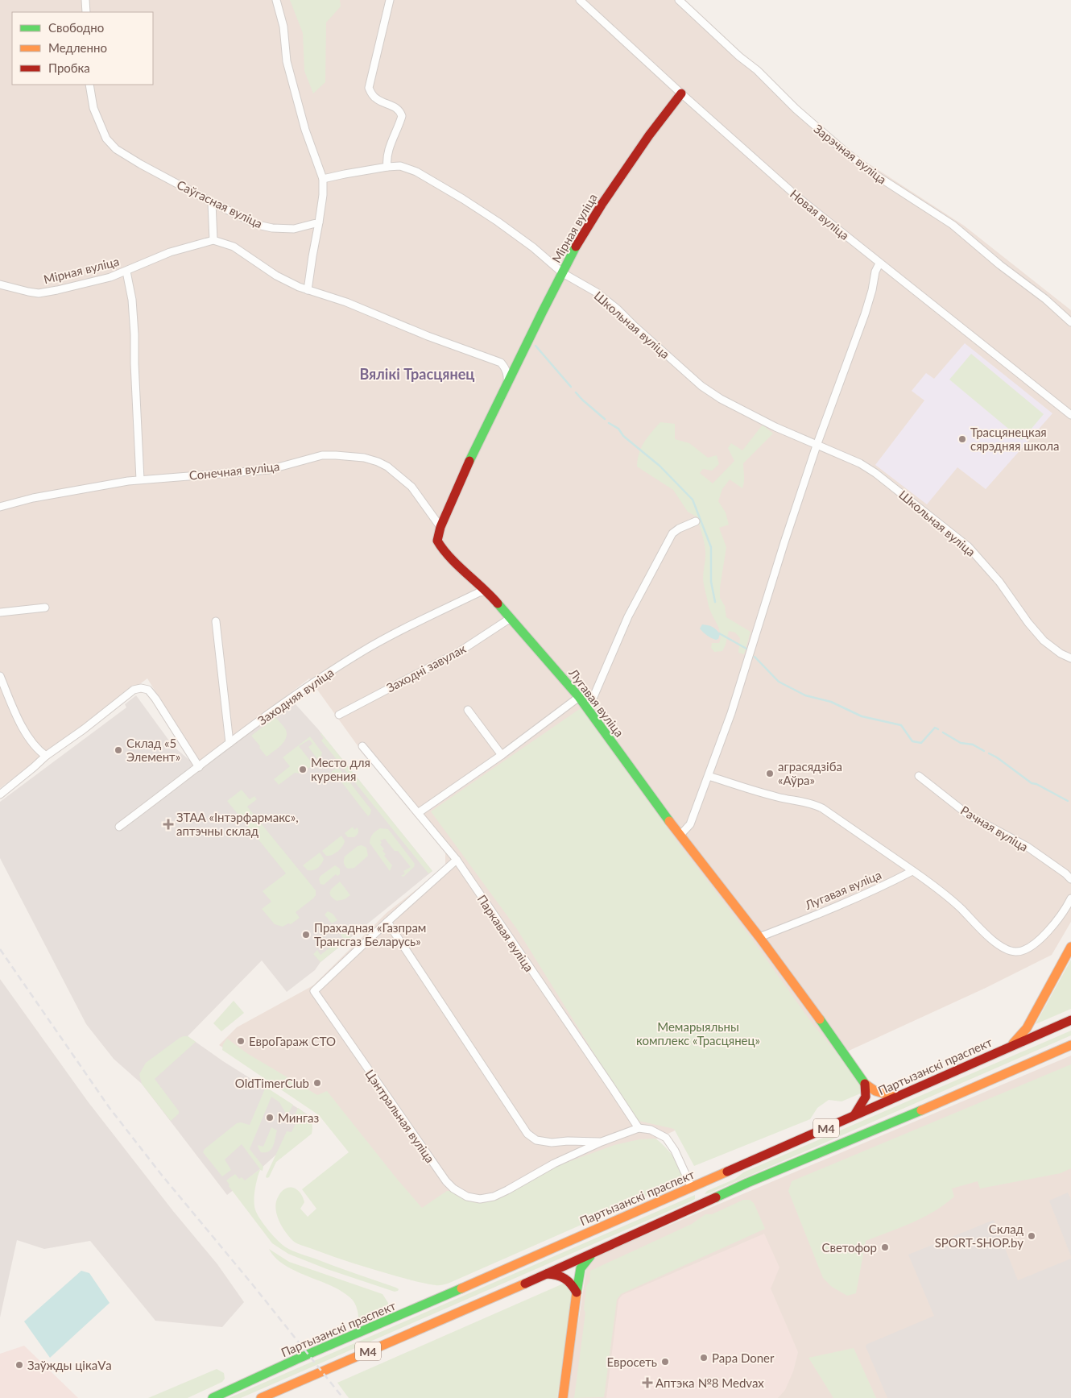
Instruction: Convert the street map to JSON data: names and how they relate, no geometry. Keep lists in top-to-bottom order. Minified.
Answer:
{"streets":{"main road":["Мірная вуліца","Лугавая вуліца","Партызанскі праспект","М4"],"street":["Зарэчная вуліца","Саўгасная вуліца","Новая вуліца","Школьная вуліца","Сонечная вуліца","Заходні завулак","Заходняя вуліца","Рачная вуліца","Паркавая вуліца","Цэнтральная вуліца"]},"crossings":[["Новая вуліца","Мірная вуліца"],["Мірная вуліца","Школьная вуліца"],["Мірная вуліца","Сонечная вуліца"],["Мірная вуліца","Заходняя вуліца"],["Мірная вуліца","Лугавая вуліца"],["Заходні завулак","Лугавая вуліца"],["Заходняя вуліца","Лугавая вуліца"],["Паркавая вуліца","Цэнтральная вуліца"]],"districts":["Вялікі Трасцянец"],"parks":["Мемарыяльны комплекс «Трасцянец»"],"places":{"other":["Трасцянецкая сярэдняя школа","Склад «5 Элемент»","Место для курения","аграсядзіба «Аўра»","Прахадная «Газпрам Трансгаз Беларусь»","ЕвроГараж СТО","OldTimerClub","Мингаз","Склад SPORT-SHOP.by","Светофор","Papa Doner","Евросеть","Заўжды цікаVа"],"health":["ЗТАА «Інтэрфармакс», аптэчны склад","Аптэка №8 Medvax"]},"legend":["Свободно","Медленно","Пробка"]}
